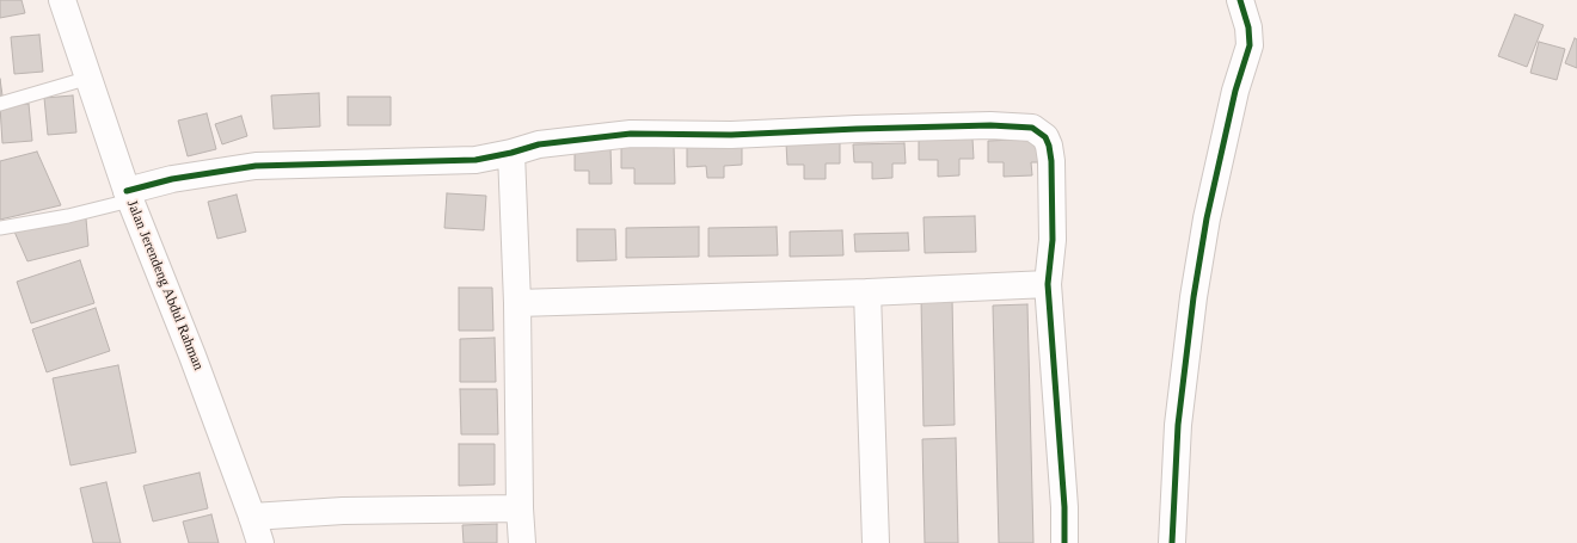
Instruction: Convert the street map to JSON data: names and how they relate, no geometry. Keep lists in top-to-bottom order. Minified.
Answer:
{"streets":{"main road":["Jalan Jerendeng Abdul Rahman"]}}
